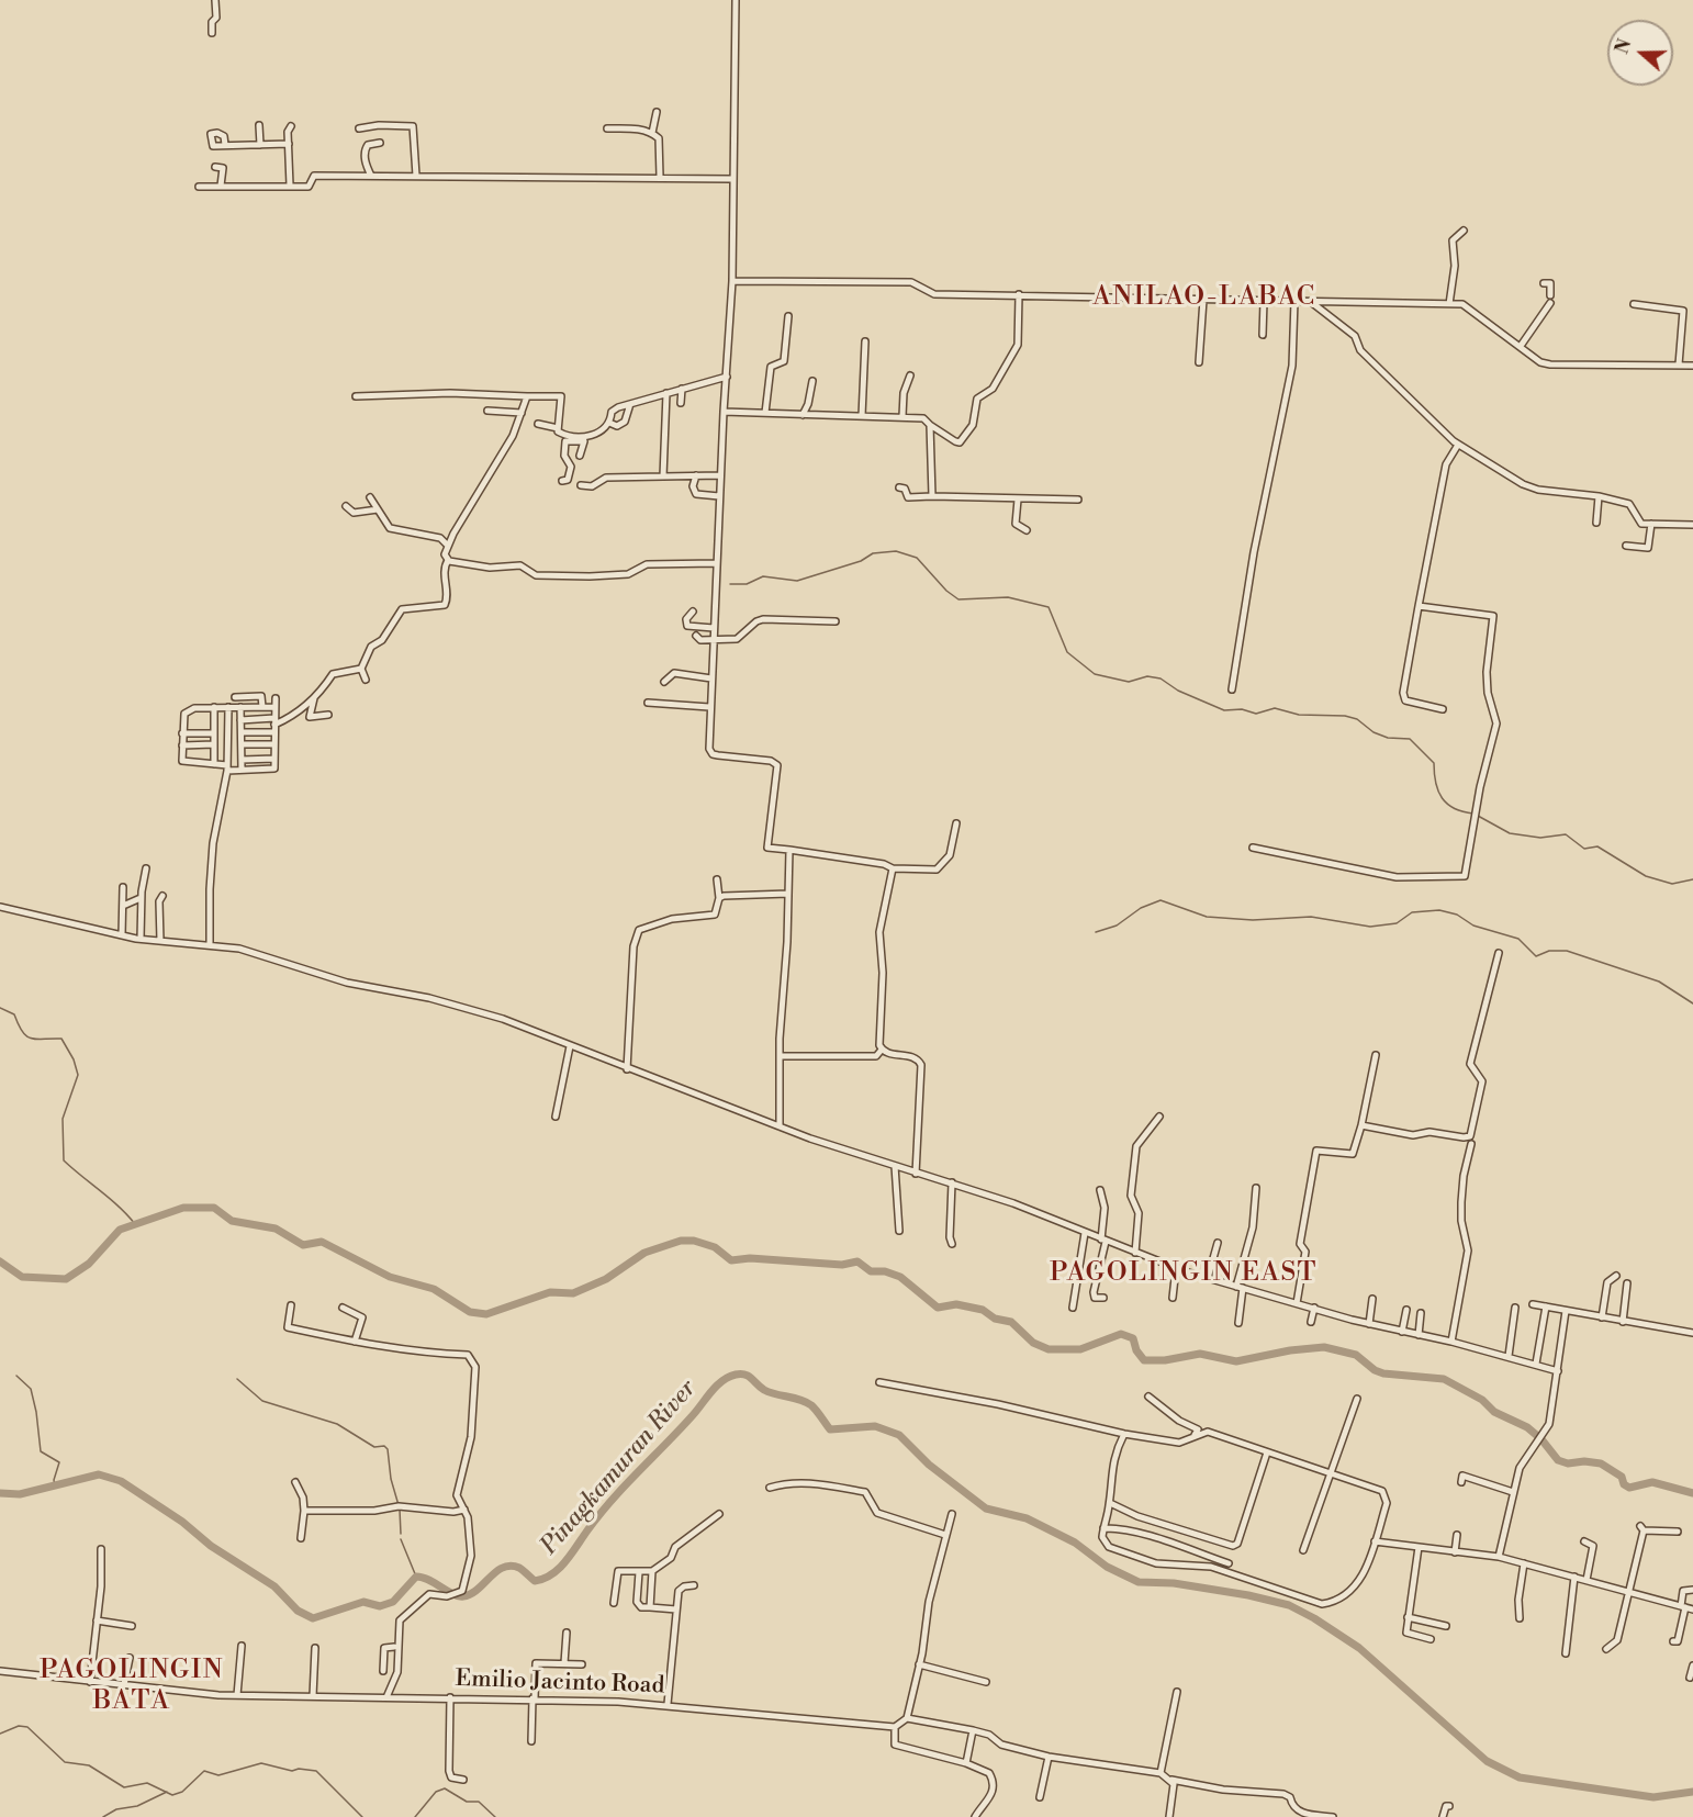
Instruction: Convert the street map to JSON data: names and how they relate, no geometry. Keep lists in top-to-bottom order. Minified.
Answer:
{"streets":{"street":["Emilio Jacinto Road"]},"districts":["ANILAO-LABAC","PAGOLINGIN EAST","PAGOLINGIN BATA"],"water":["Pinagkamuran River"],"north":"left"}
